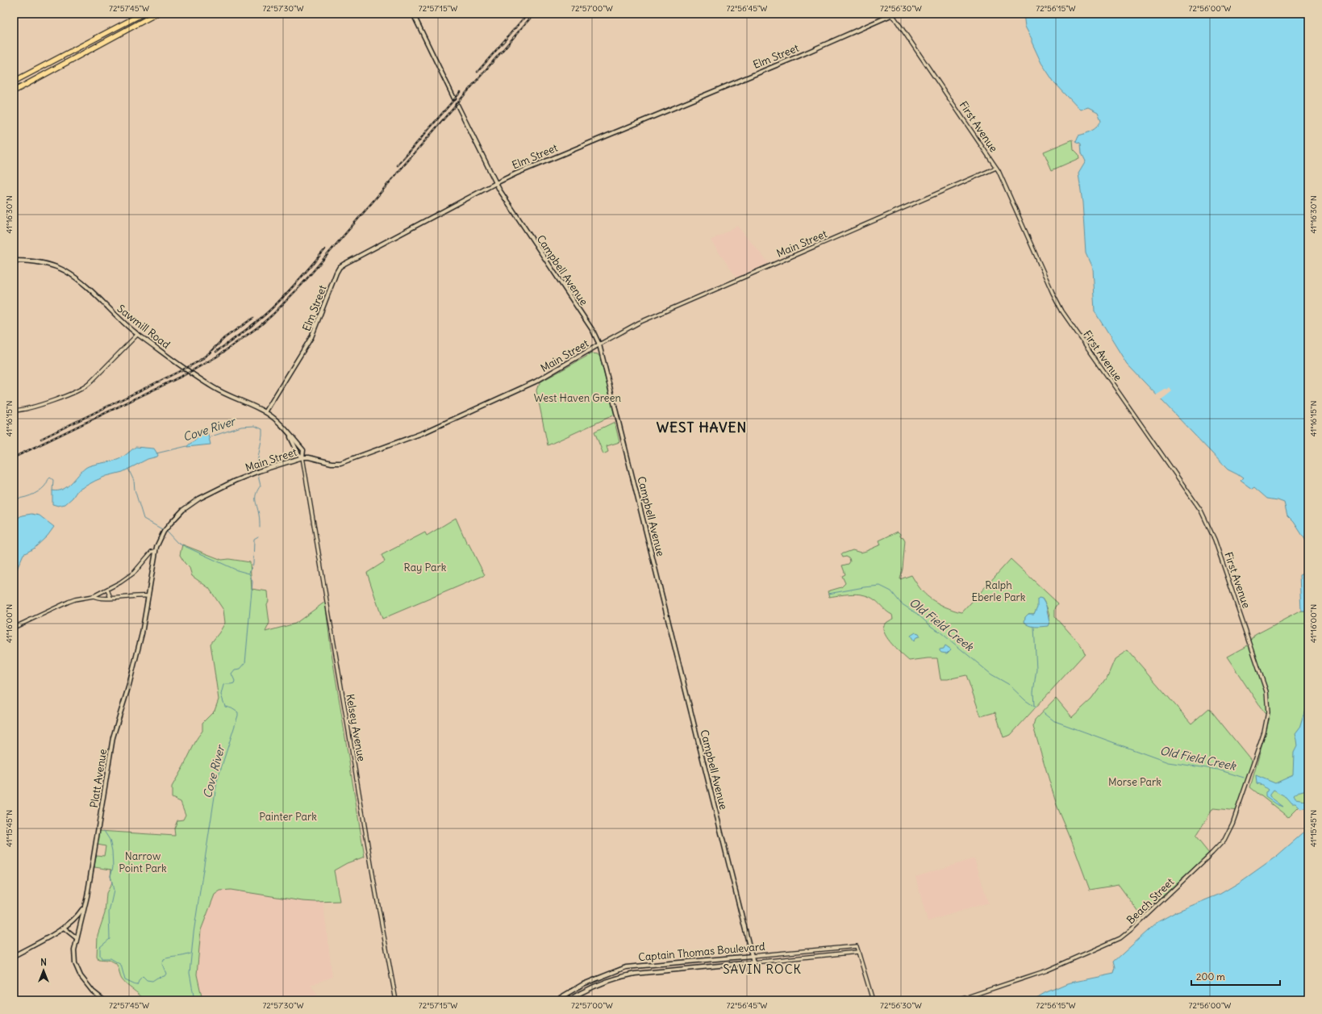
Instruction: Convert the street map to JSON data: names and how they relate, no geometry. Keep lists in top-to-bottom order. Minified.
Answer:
{"streets":{"main road":["Elm Street","Main Street","Campbell Avenue","Sawmill Road","Platt Avenue","Captain Thomas Boulevard"],"street":["First Avenue","Kelsey Avenue","Beach Street"]},"crossings":[["Elm Street","First Avenue"],["Elm Street","Campbell Avenue"],["Elm Street","Sawmill Road"],["First Avenue","Main Street"],["First Avenue","Beach Street"],["Main Street","Campbell Avenue"],["Main Street","Sawmill Road"],["Main Street","Kelsey Avenue"],["Main Street","Platt Avenue"],["Campbell Avenue","Captain Thomas Boulevard"],["Sawmill Road","Kelsey Avenue"]],"districts":["WEST HAVEN","SAVIN ROCK"],"water":["Cove River","Old Field Creek"],"parks":["West Haven Green","Ray Park","Ralph Eberle Park","Morse Park","Painter Park","Narrow Point Park"],"scale_bar":"200 m","north":"top","coordinates":["72°57'45\"W","72°57'30\"W","72°57'15\"W","72°57'00\"W","72°56'45\"W","72°56'30\"W","72°56'15\"W","72°56'00\"W","41°16'30\"N","41°16'15\"N","41°16'00\"N","41°15'45\"N"]}
